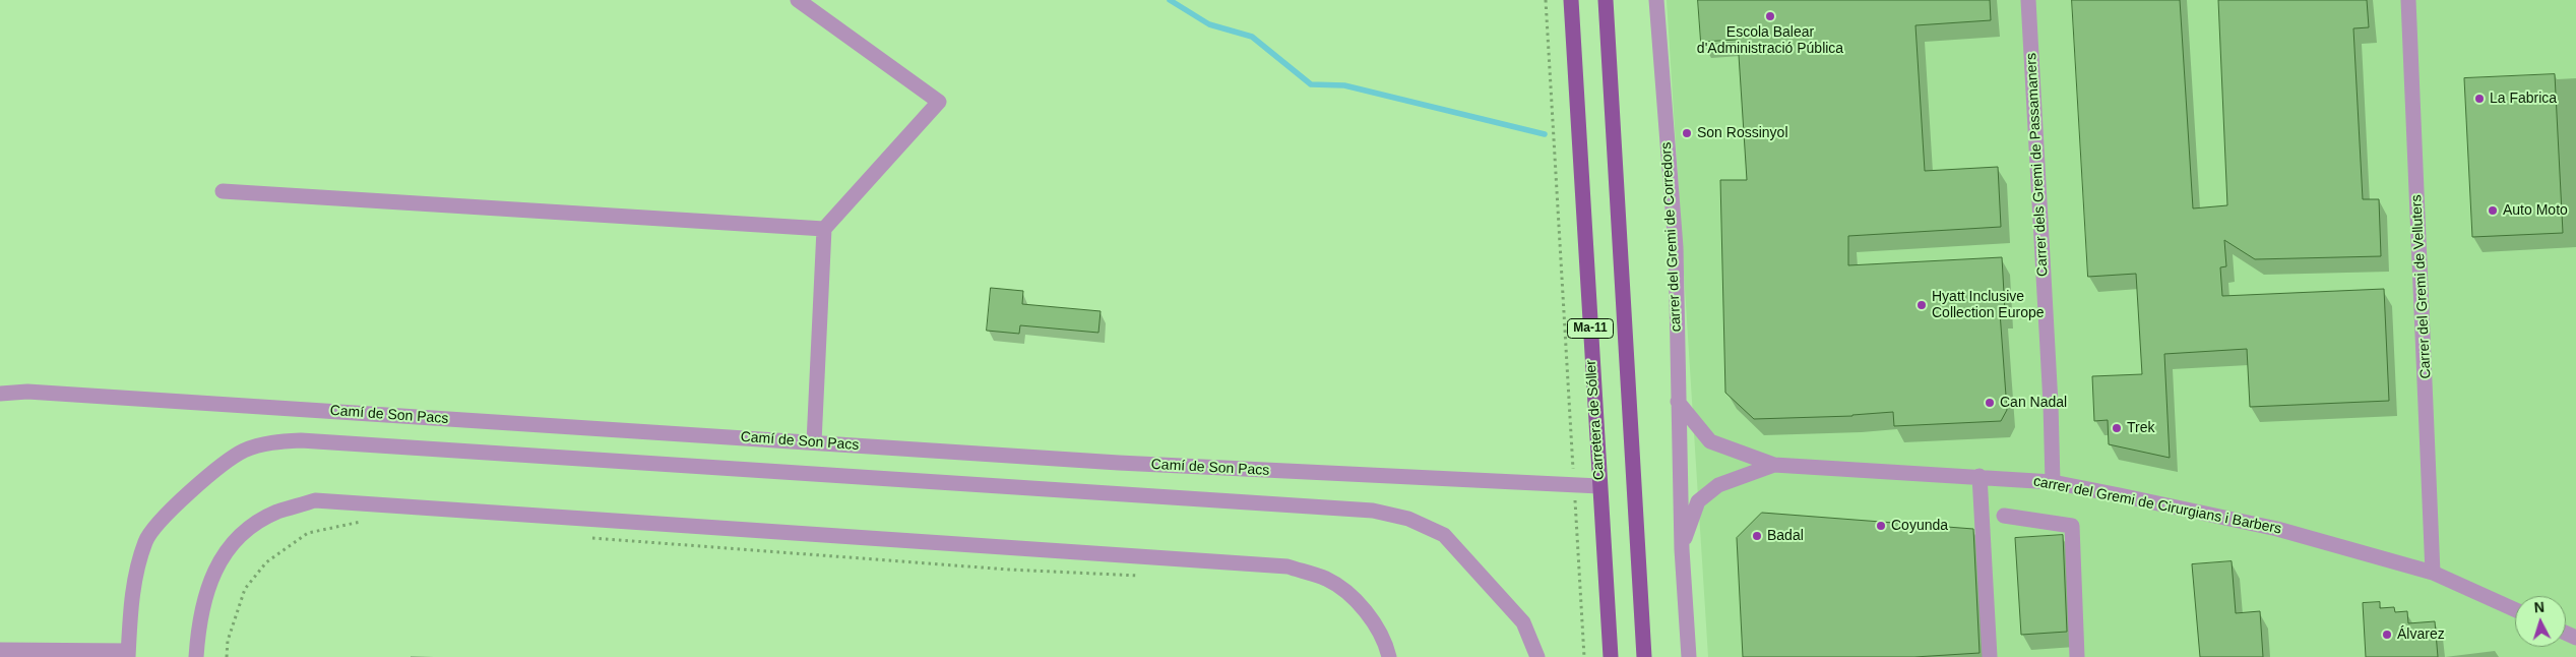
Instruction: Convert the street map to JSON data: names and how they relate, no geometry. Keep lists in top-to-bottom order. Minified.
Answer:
{"streets":{"main road":["Ma-11","Carretera de Sóller"],"street":["Carrer dels Gremi de Passamaners","carrer del Gremi de Corredors","Carrer del Gremi de Velluters","Camí de Son Pacs","carrer del Gremi de Cirurgians i Barbers"]},"crossings":[["Carrer dels Gremi de Passamaners","carrer del Gremi de Cirurgians i Barbers"],["Carrer del Gremi de Velluters","carrer del Gremi de Cirurgians i Barbers"],["Camí de Son Pacs","Carretera de Sóller"]],"places":["Escola Balear d'Administració Pública","La Fabrica","Son Rossinyol","Auto Moto","Hyatt Inclusive Collection Europe","Can Nadal","Trek","Coyunda","Badal","Álvarez"],"north":"top"}
